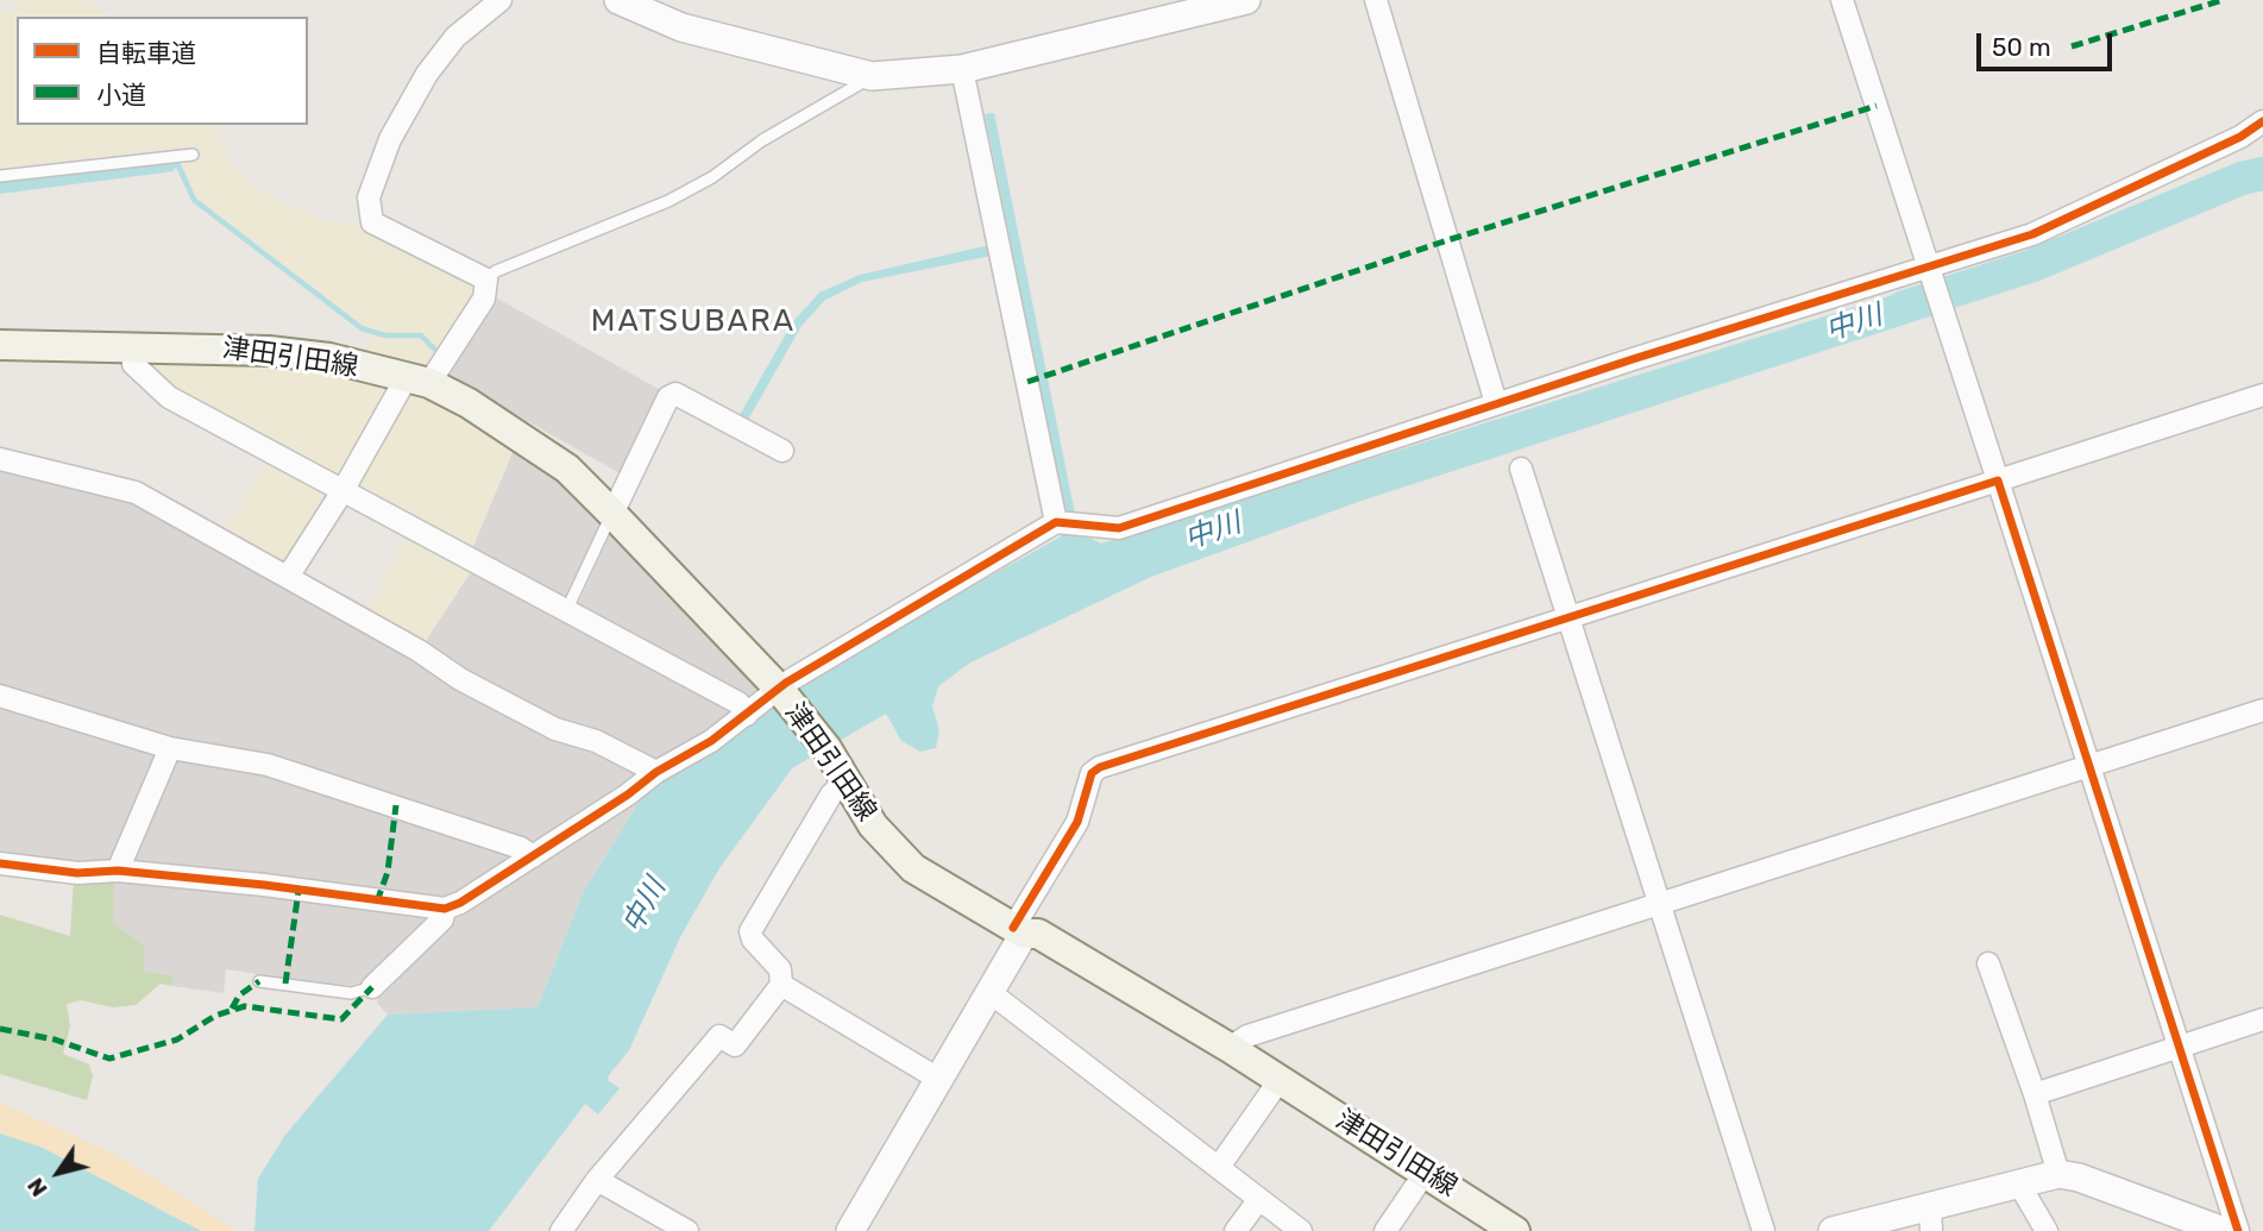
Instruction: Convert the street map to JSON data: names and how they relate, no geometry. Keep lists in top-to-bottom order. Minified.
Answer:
{"streets":{"main road":["津田引田線"]},"districts":["MATSUBARA"],"water":["中川"],"legend":["自転車道","小道"],"scale_bar":"50 m","north":"bottom left"}
